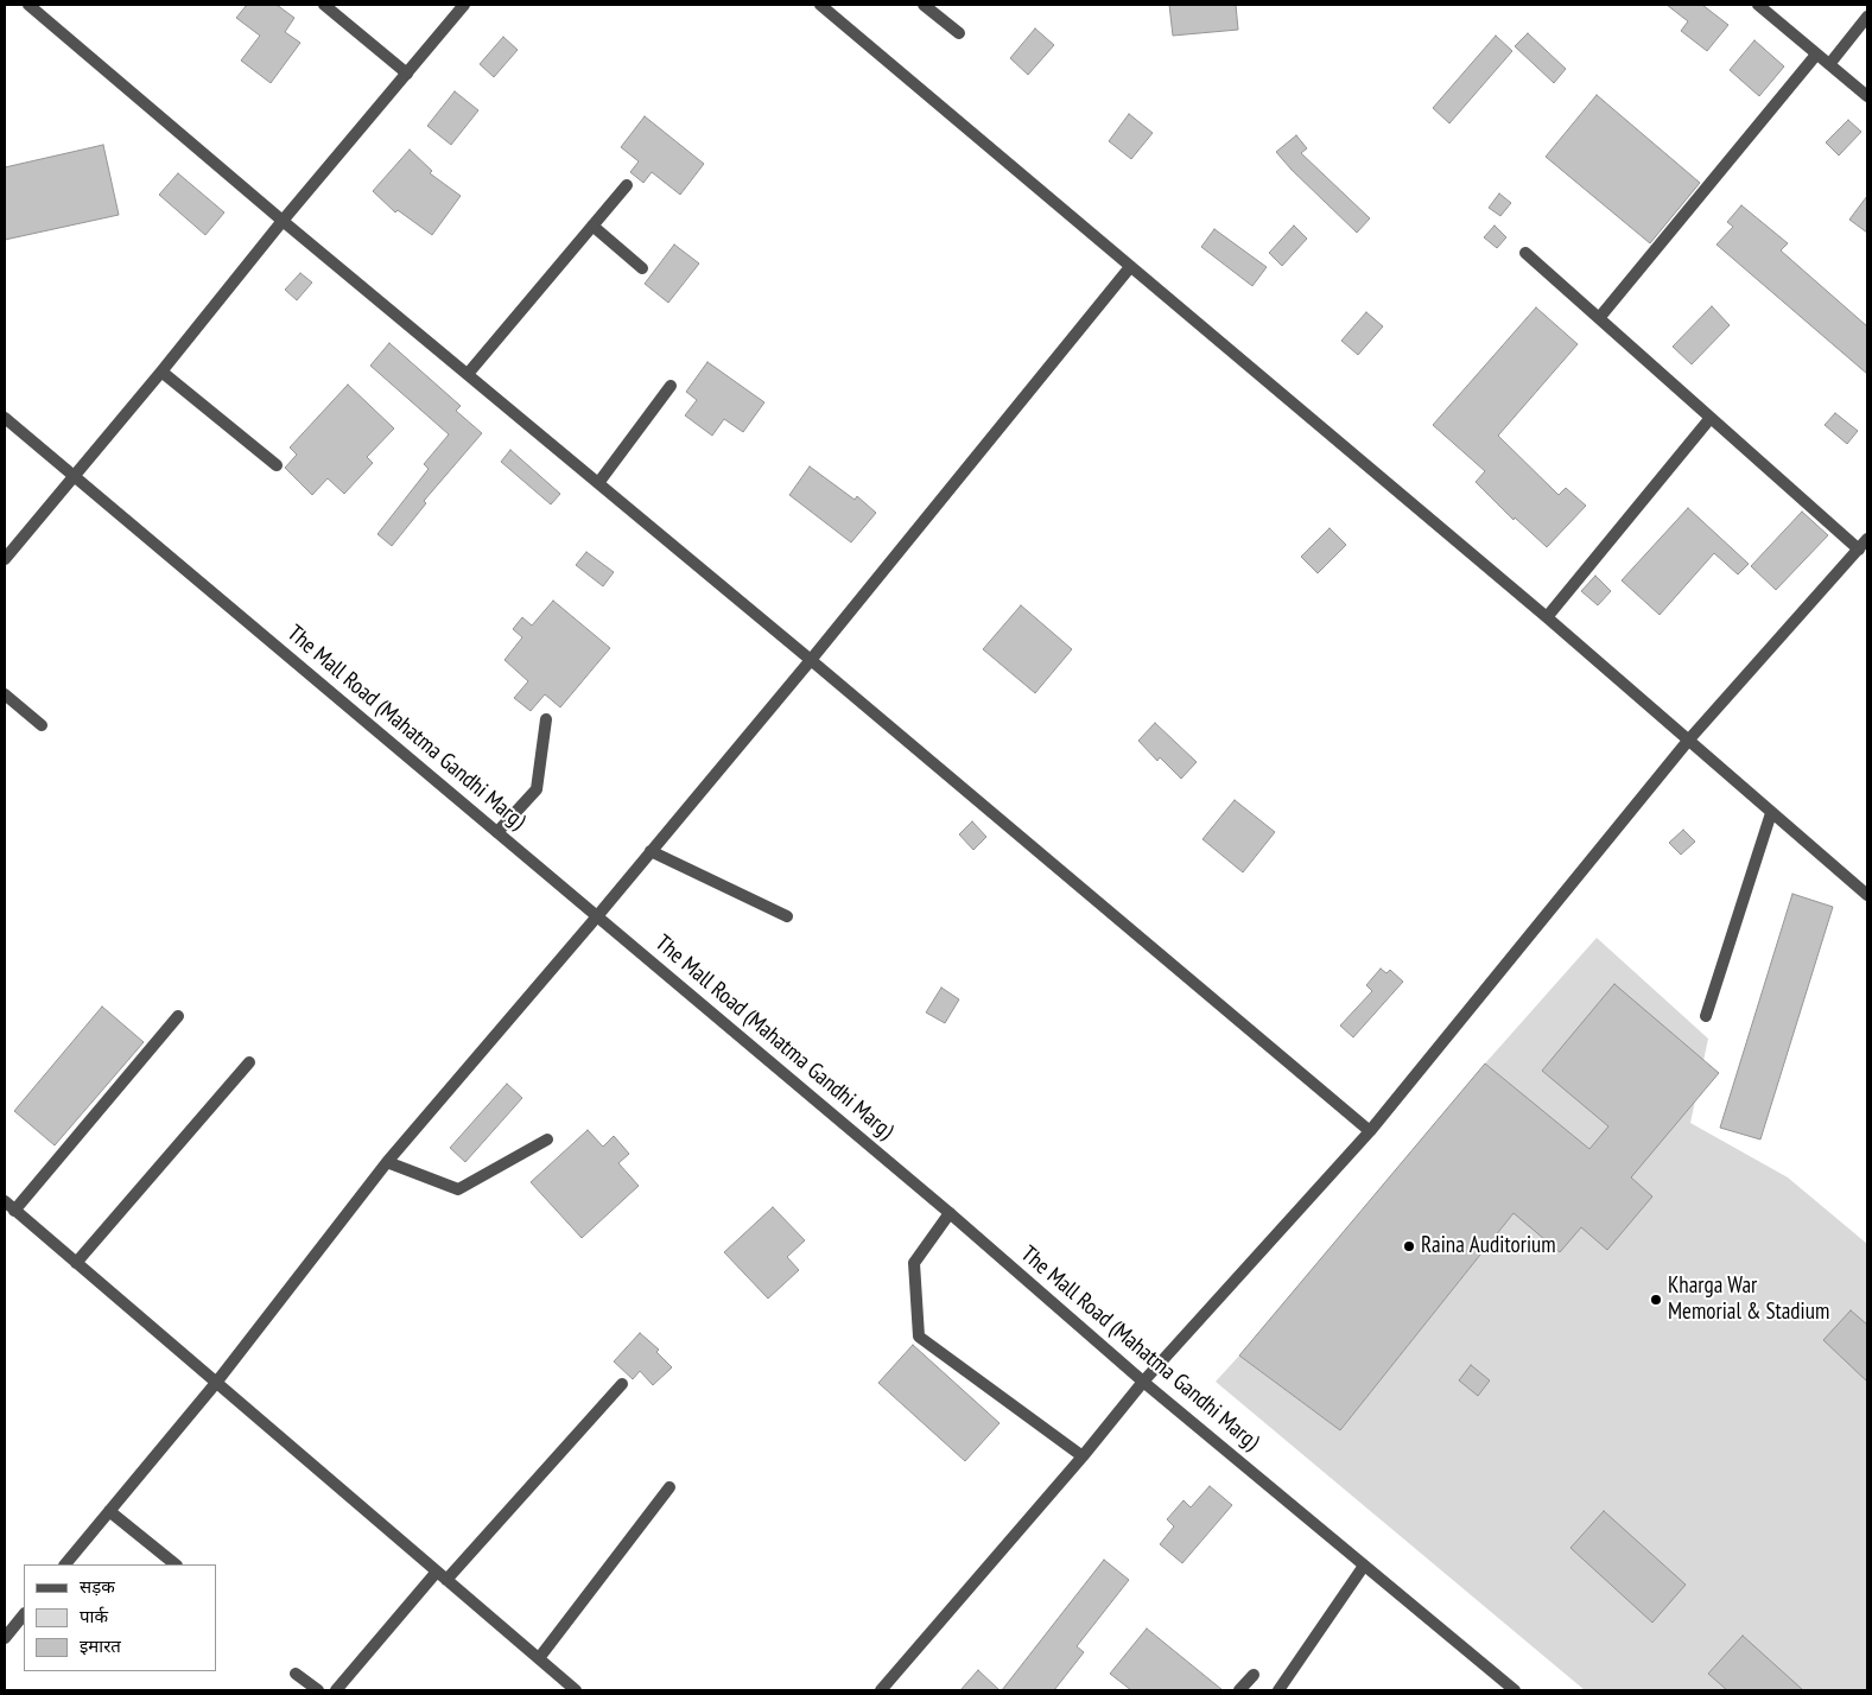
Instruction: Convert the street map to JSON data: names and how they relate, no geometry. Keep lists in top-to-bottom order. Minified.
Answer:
{"streets":{"street":["The Mall Road (Mahatma Gandhi Marg)"]},"places":["Raina Auditorium","Kharga War Memorial & Stadium"],"legend":["सड़क","पार्क","इमारत"]}
